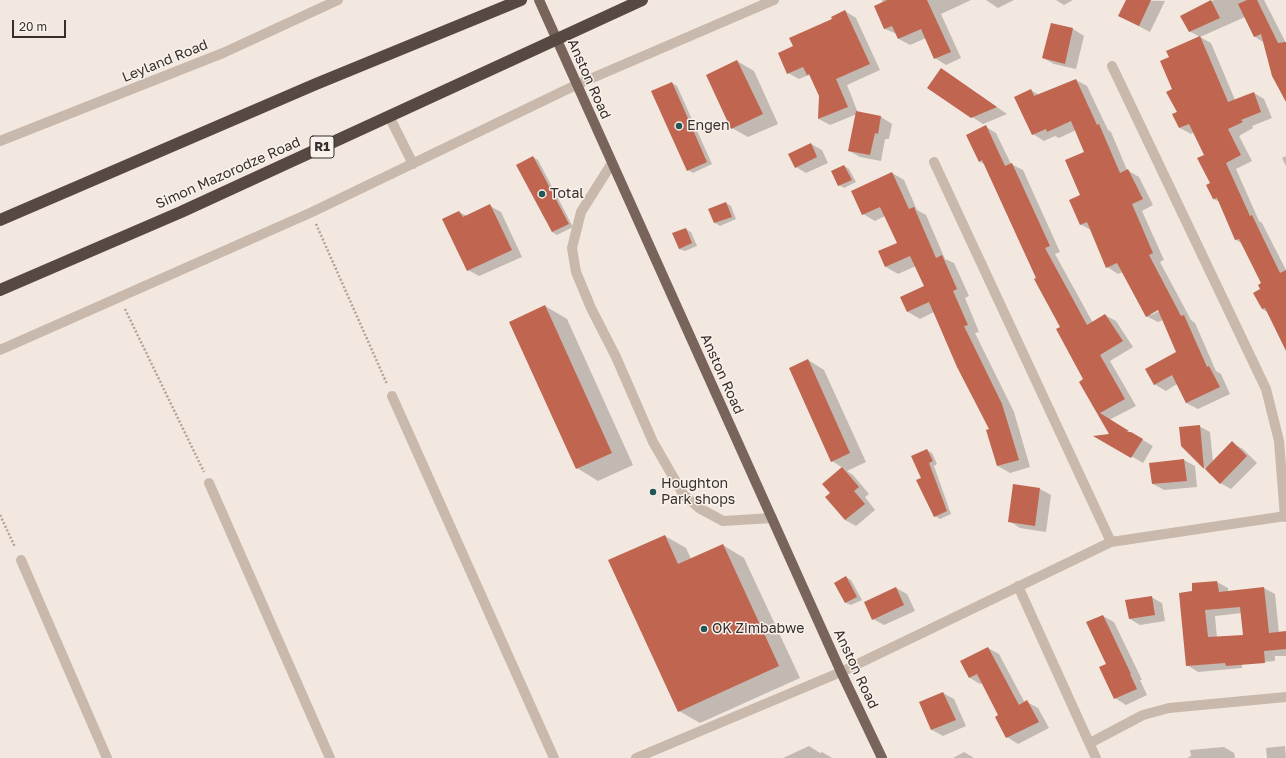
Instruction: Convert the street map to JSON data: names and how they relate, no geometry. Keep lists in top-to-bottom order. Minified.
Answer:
{"streets":{"highway":["R1","Simon Mazorodze Road"],"main road":["Anston Road"],"street":["Leyland Road"]},"crossings":[["Anston Road","Simon Mazorodze Road"]],"places":["Engen","Total","Houghton Park shops","OK Zimbabwe"],"scale_bar":"20 m"}
